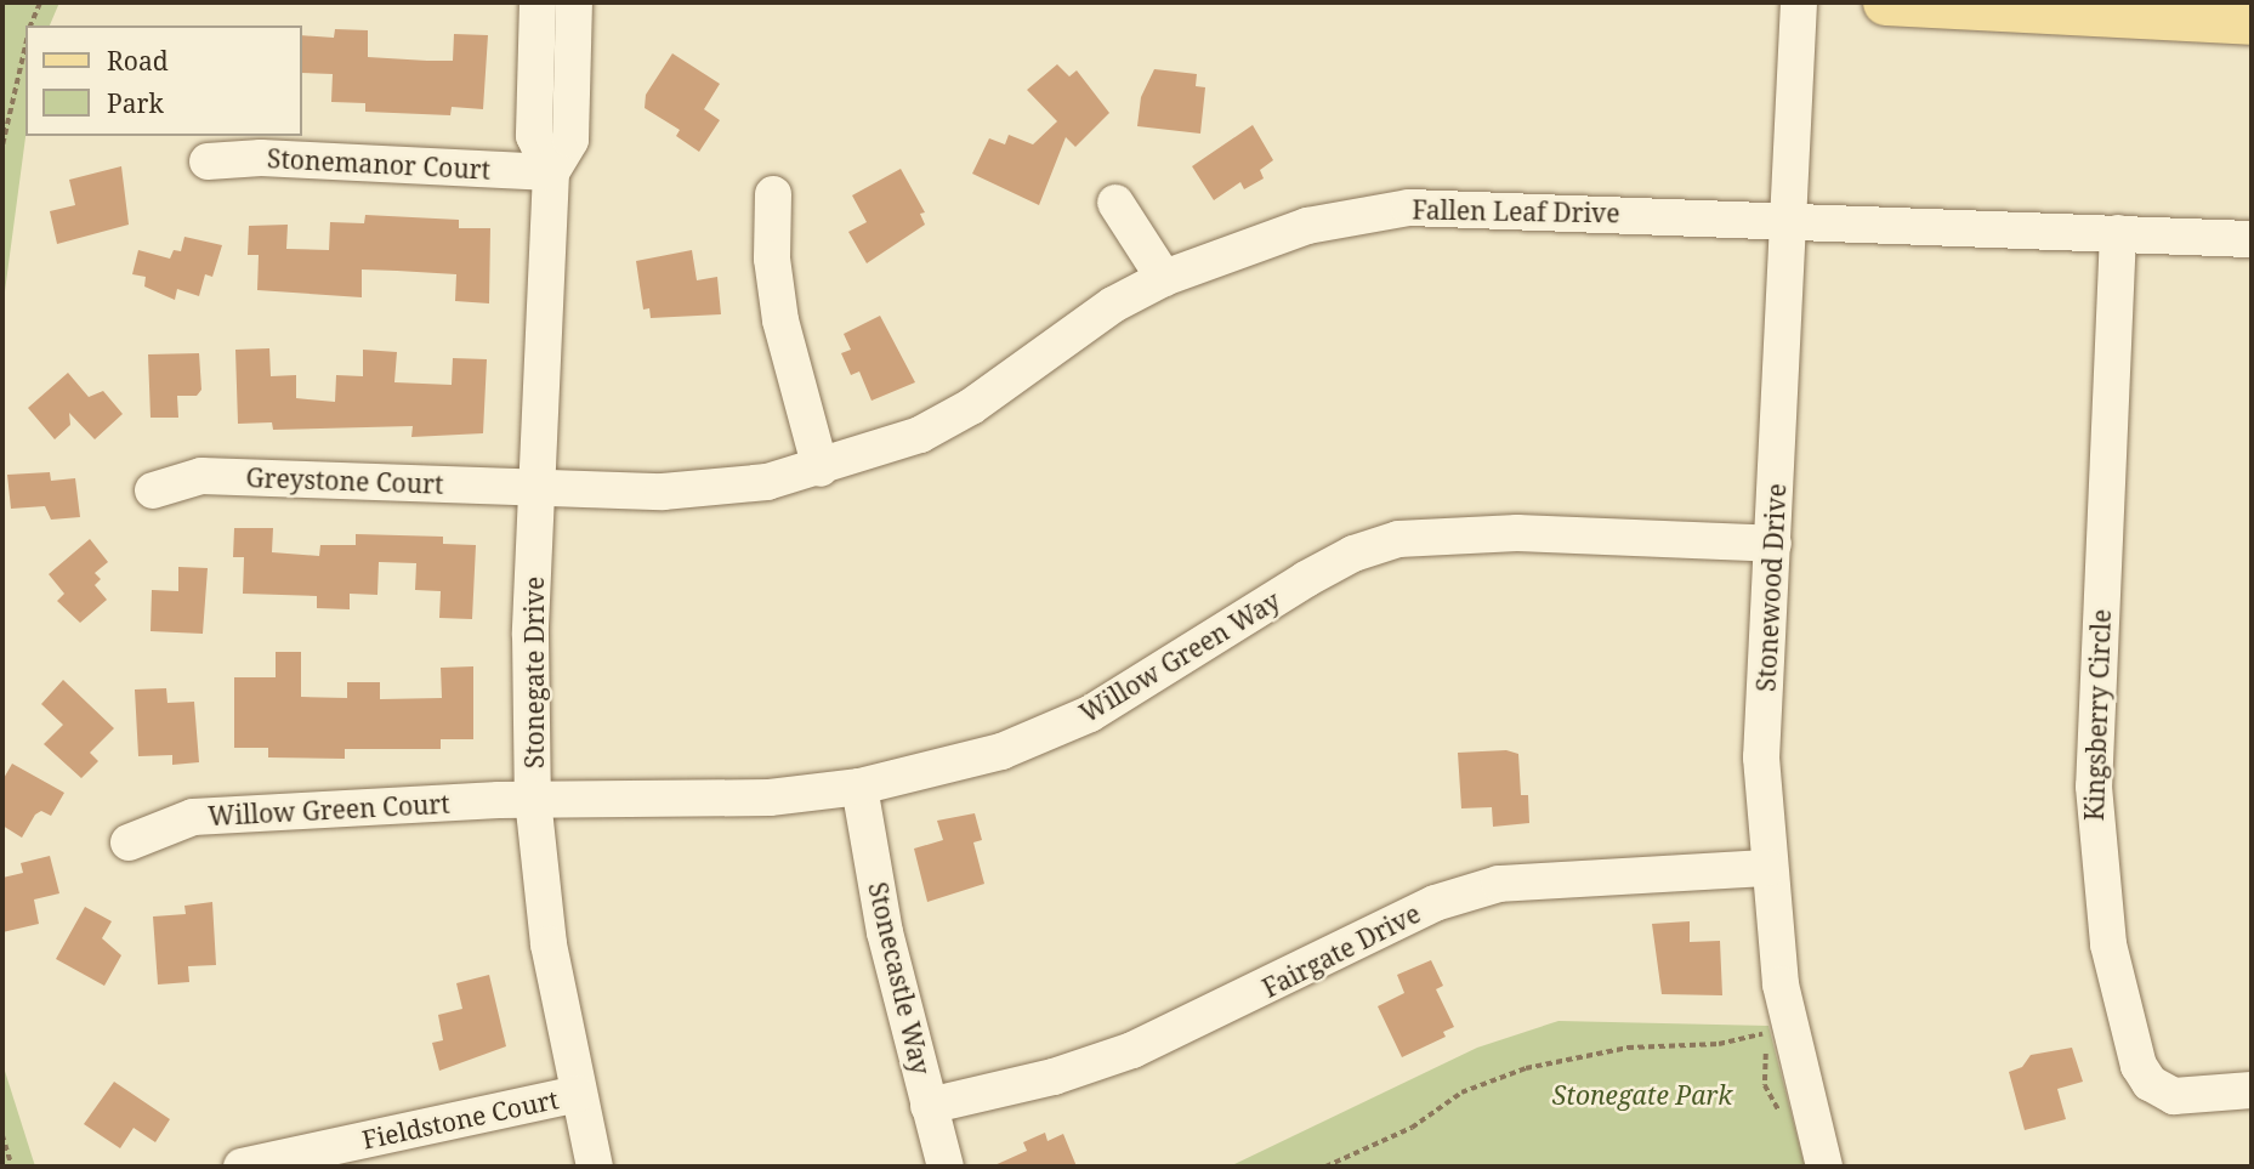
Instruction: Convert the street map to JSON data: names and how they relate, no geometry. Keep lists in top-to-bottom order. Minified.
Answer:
{"streets":{"street":["Stonemanor Court","Fallen Leaf Drive","Greystone Court","Stonewood Drive","Willow Green Way","Stonegate Drive","Kingsberry Circle","Willow Green Court","Fairgate Drive","Stonecastle Way","Fieldstone Court"]},"crossings":[["Stonemanor Court","Stonegate Drive"],["Fallen Leaf Drive","Greystone Court"],["Fallen Leaf Drive","Stonewood Drive"],["Fallen Leaf Drive","Stonegate Drive"],["Fallen Leaf Drive","Kingsberry Circle"],["Greystone Court","Stonegate Drive"],["Stonewood Drive","Willow Green Way"],["Stonewood Drive","Fairgate Drive"],["Willow Green Way","Stonegate Drive"],["Willow Green Way","Willow Green Court"],["Willow Green Way","Stonecastle Way"],["Stonegate Drive","Willow Green Court"],["Stonegate Drive","Fieldstone Court"],["Fairgate Drive","Stonecastle Way"]],"parks":["Stonegate Park"],"legend":["Road","Park"]}
